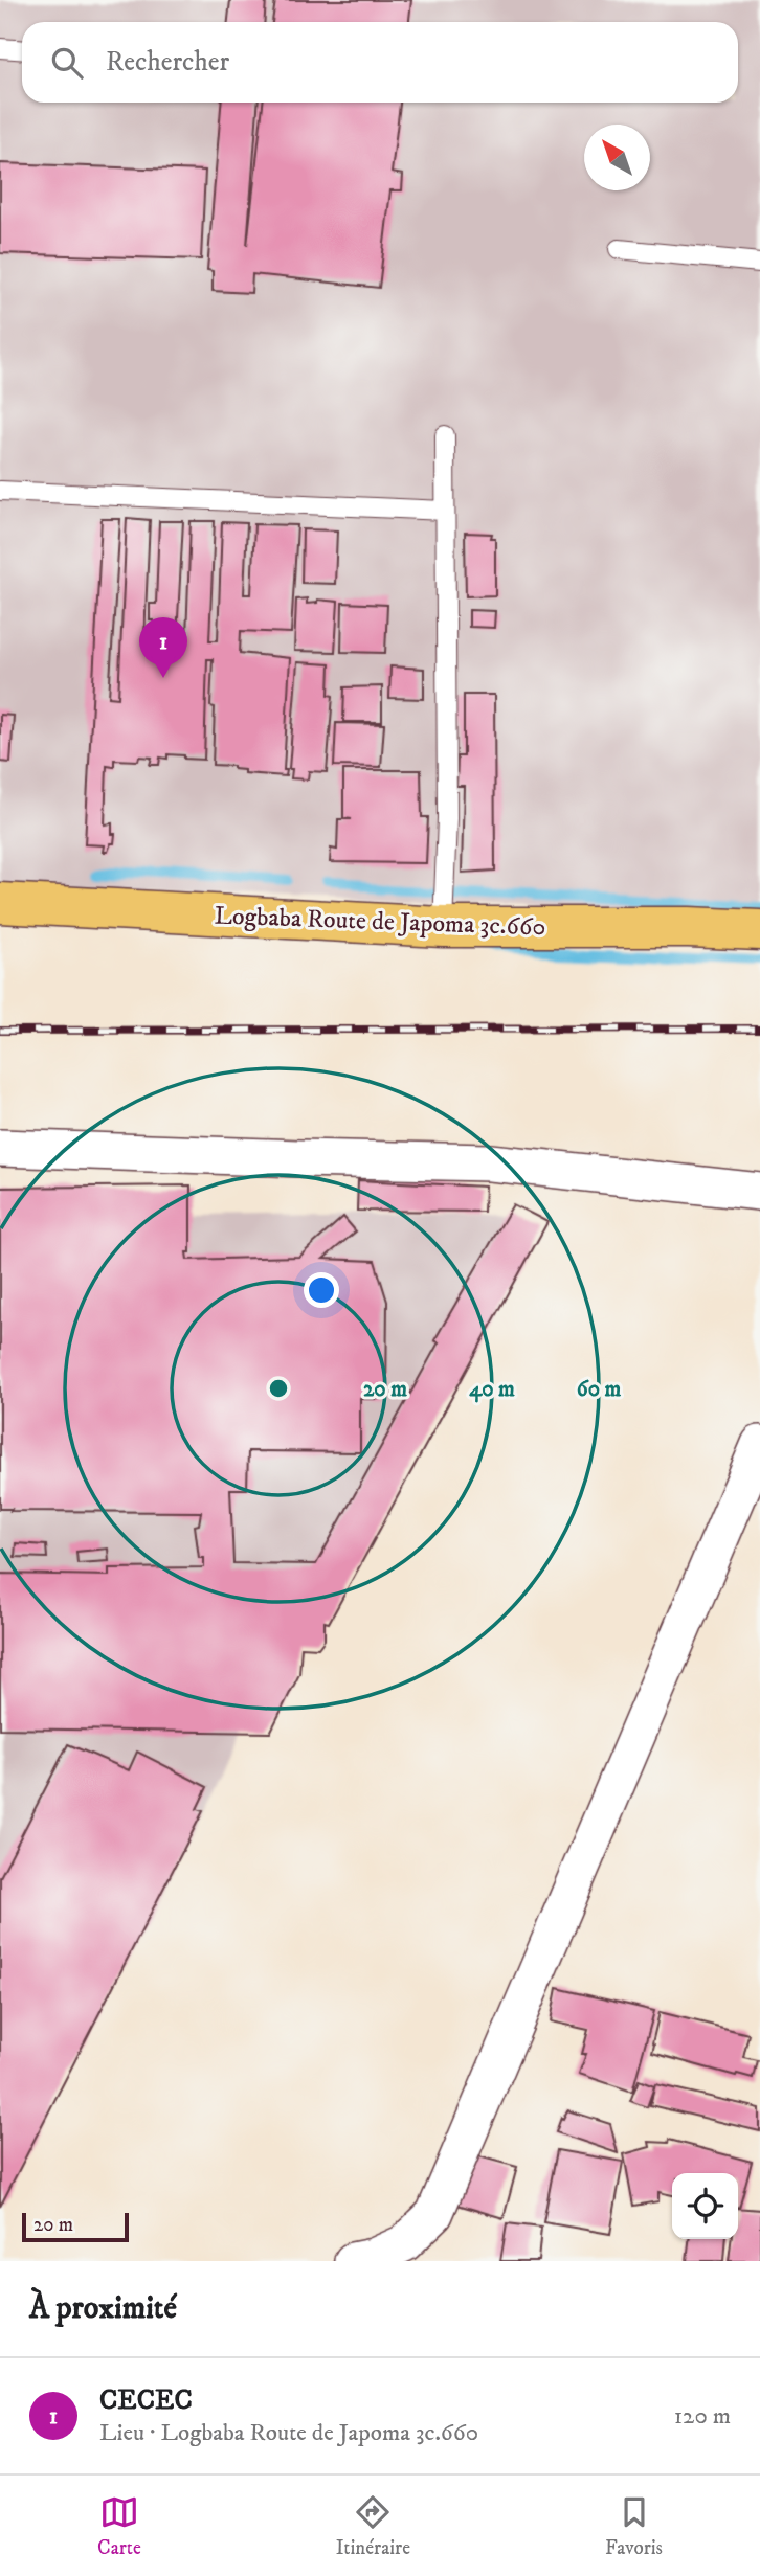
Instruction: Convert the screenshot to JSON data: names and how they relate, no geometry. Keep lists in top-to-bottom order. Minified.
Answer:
{"streets":{"main road":["Logbaba Route de Japoma 3c.660"]},"scale_bar":"20 m","north":"top left","page":{"search":"Rechercher","pins":"1","scale":"20 m","heading":"À proximité","list":[{"mark":"1","name":"CECEC","note":"Lieu · Logbaba Route de Japoma 3c.660","value":"120 m"}],"nav":["Carte","Itinéraire","Favoris"]},"rings":["20 m","40 m","60 m"]}
